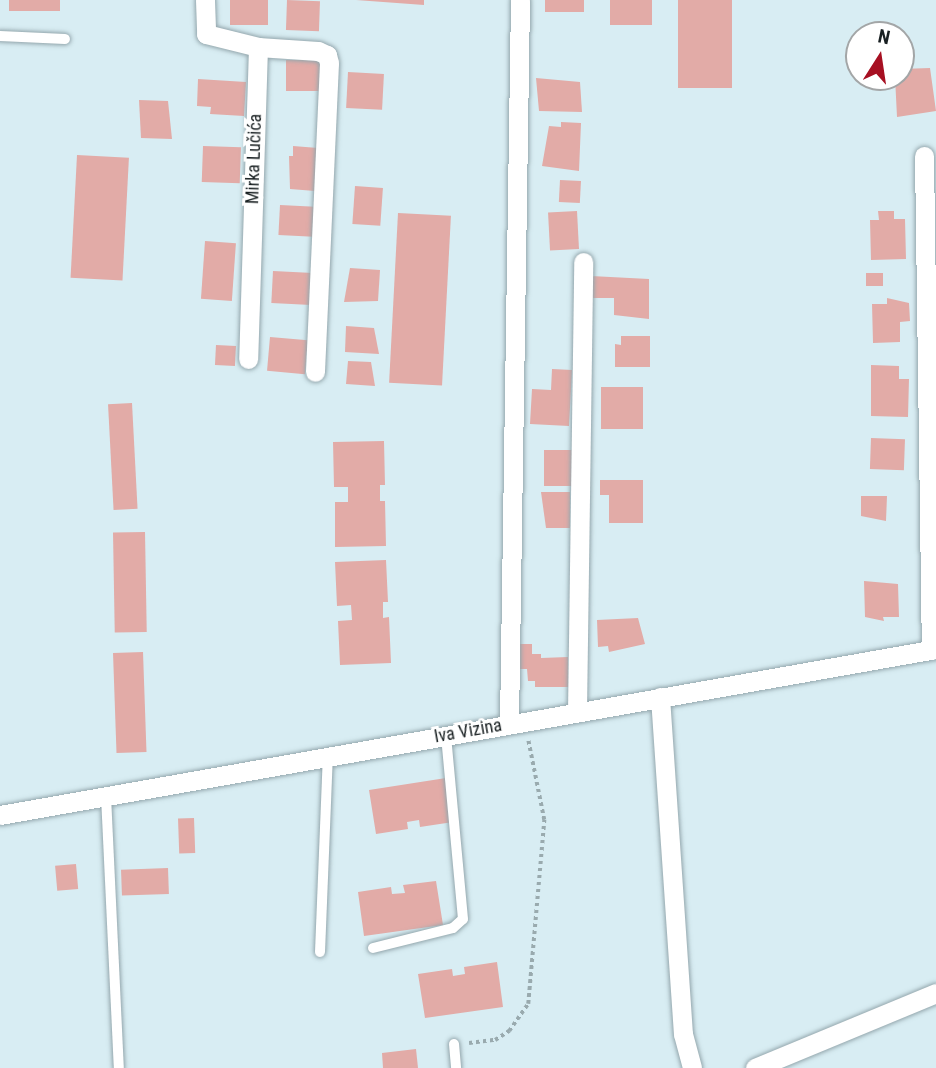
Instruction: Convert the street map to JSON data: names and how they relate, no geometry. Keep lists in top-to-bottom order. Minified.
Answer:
{"streets":{"street":["Mirka Lučića","Iva Vizina"]},"north":"top"}
